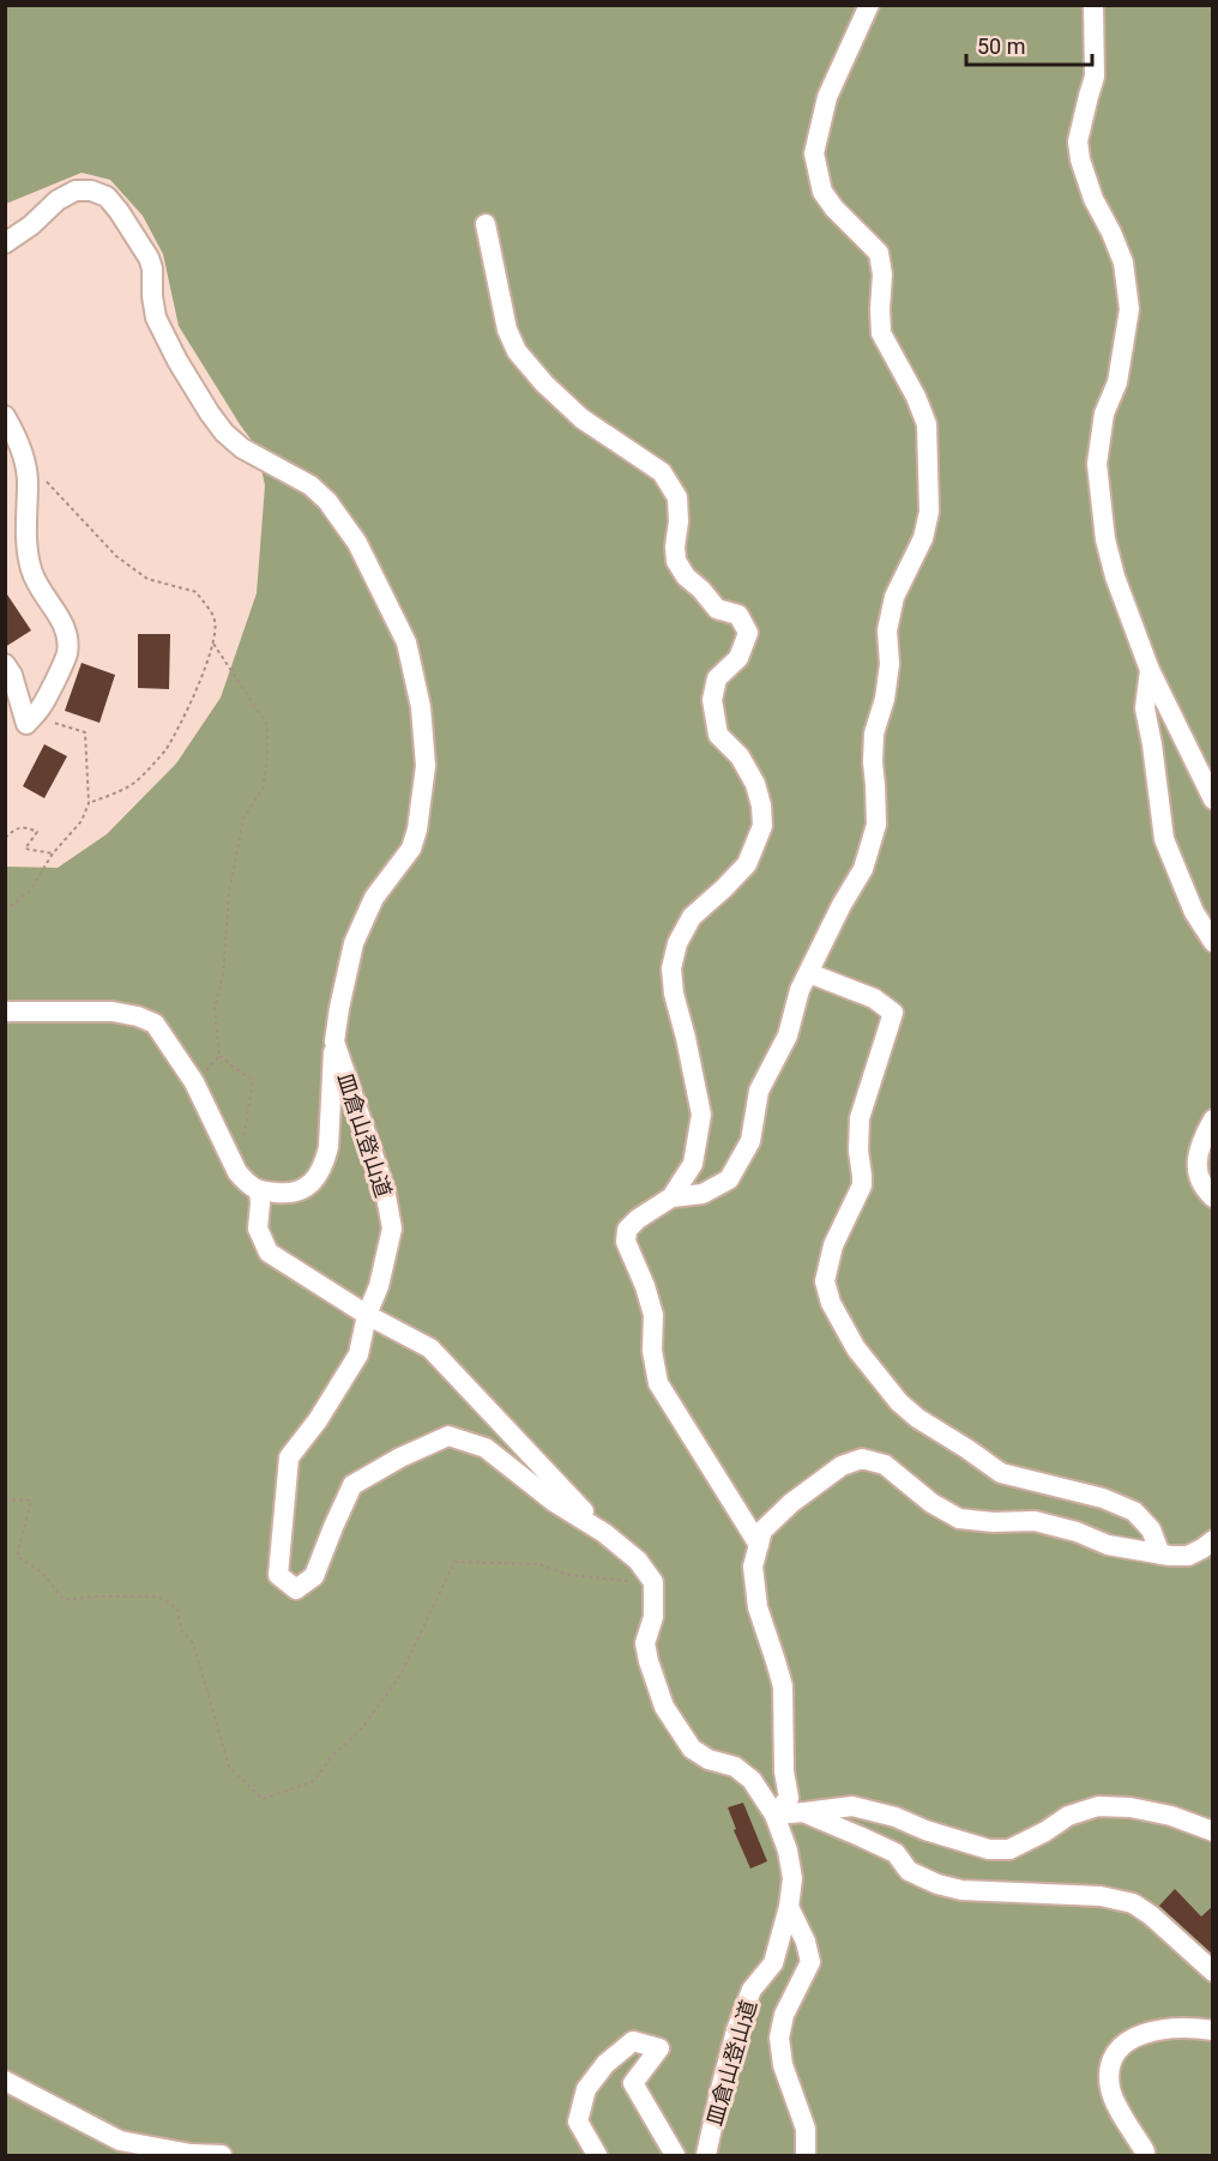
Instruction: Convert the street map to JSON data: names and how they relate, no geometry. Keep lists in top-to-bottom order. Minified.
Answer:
{"streets":{"street":["皿倉山登山道"]},"scale_bar":"50 m"}
